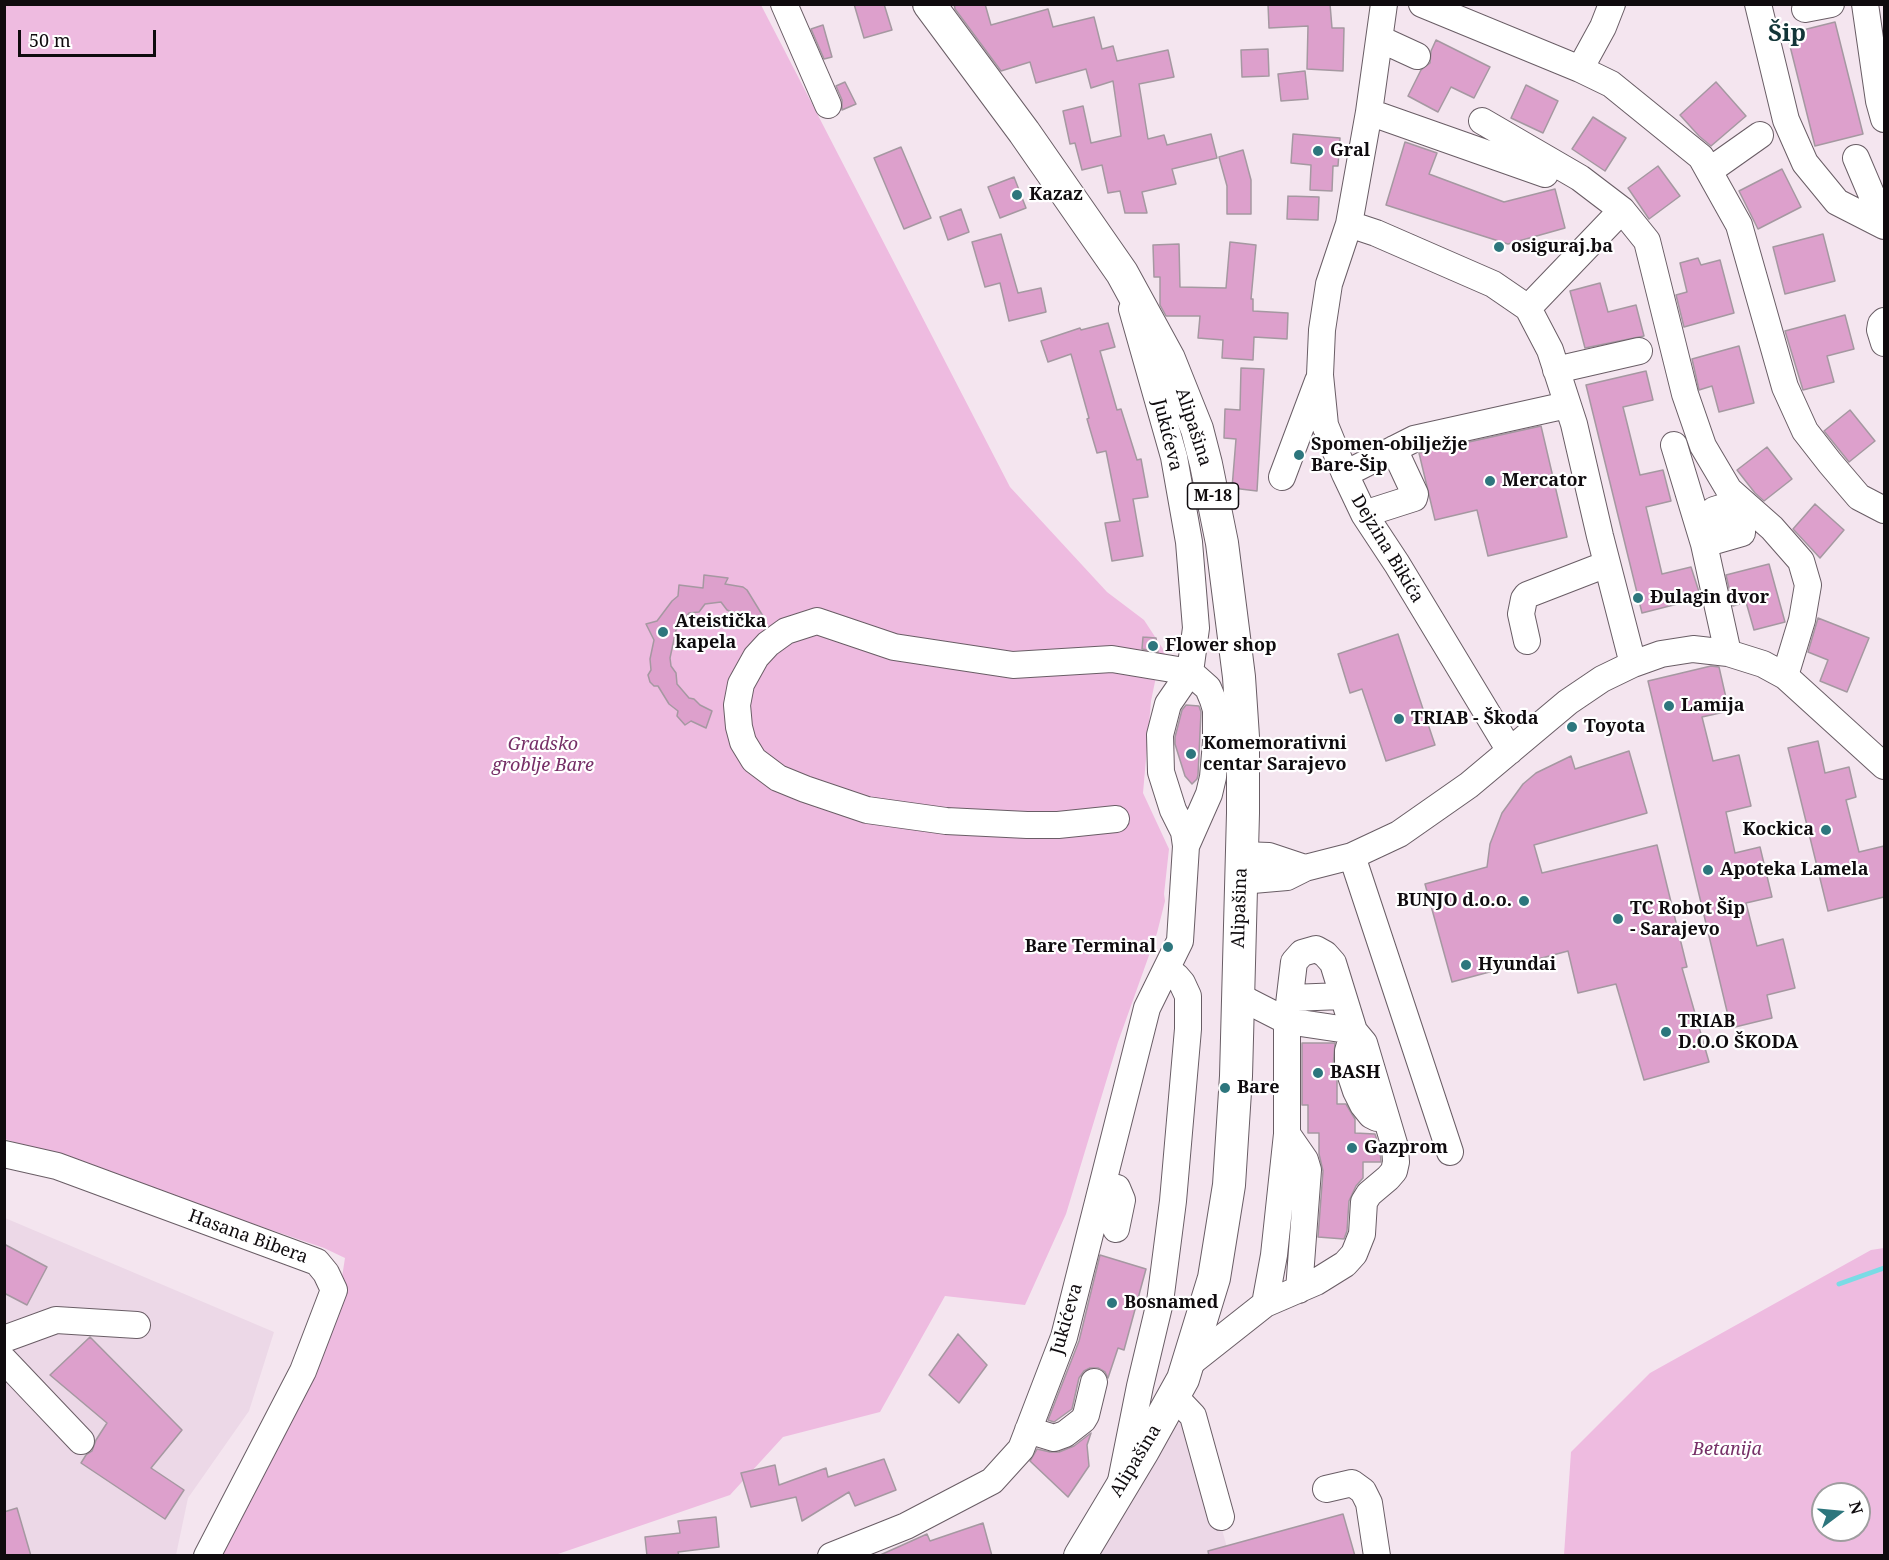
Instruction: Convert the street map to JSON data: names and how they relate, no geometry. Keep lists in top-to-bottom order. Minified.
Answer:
{"streets":{"main road":["Alipašina","M-18"],"street":["Jukićeva","Dejzina Bikića","Hasana Bibera"]},"crossings":[["Alipašina","Jukićeva"]],"districts":["Šip"],"parks":["Gradsko groblje Bare","Betanija"],"places":["Gral","Kazaz","osiguraj.ba","Spomen-obilježje Bare-Šip","Mercator","Đulagin dvor","Ateistička kapela","Flower shop","Lamija","TRIAB - Škoda","Toyota","Komemorativni centar Sarajevo","Kockica","Apoteka Lamela","BUNJO d.o.o.","TC Robot Šip - Sarajevo","Bare Terminal","Hyundai","TRIAB D.O.O ŠKODA","BASH","Bare","Gazprom","Bosnamed"],"scale_bar":"50 m","north":"right"}
